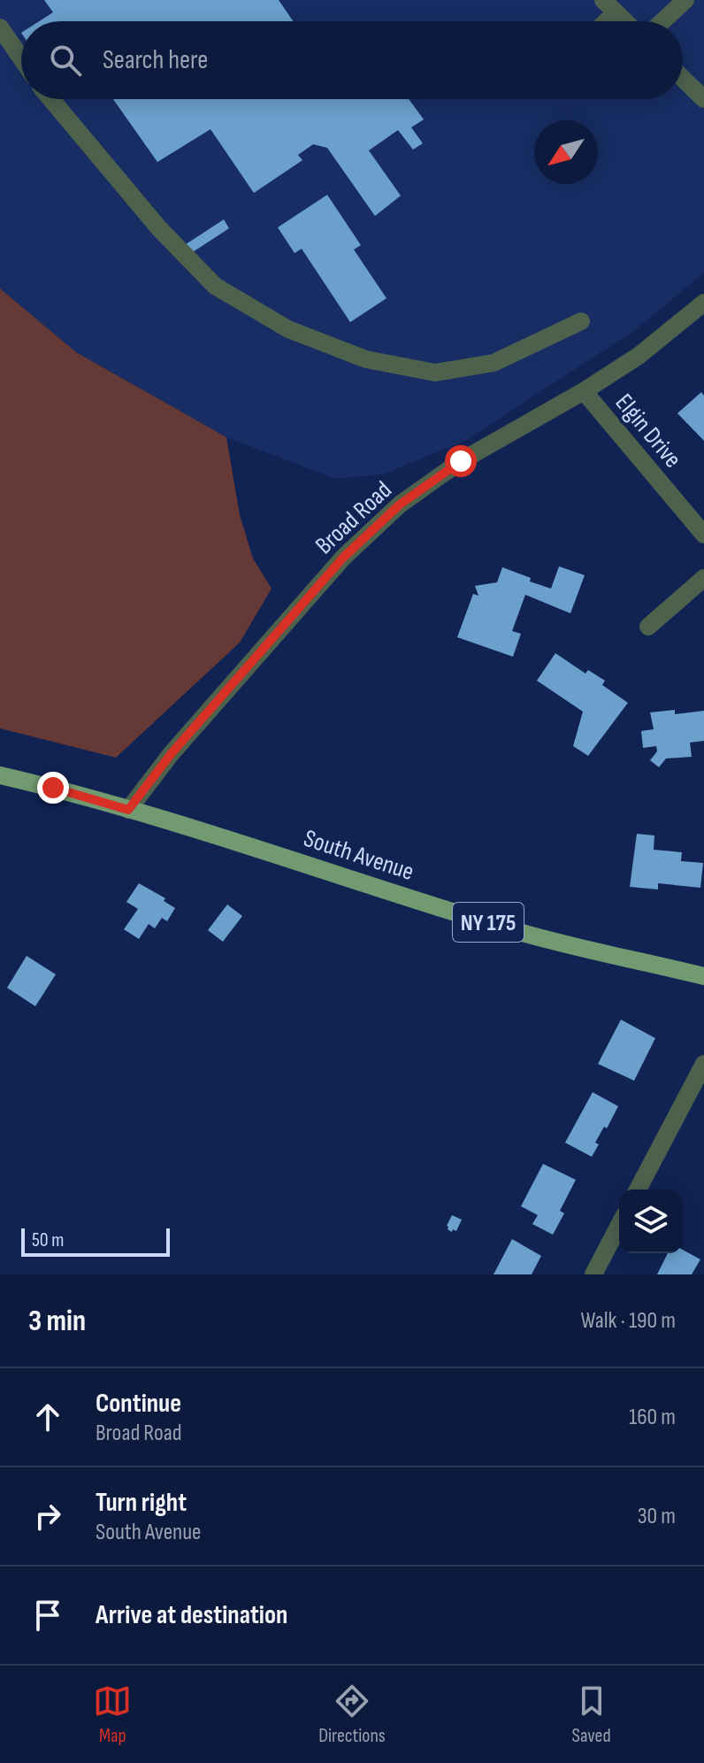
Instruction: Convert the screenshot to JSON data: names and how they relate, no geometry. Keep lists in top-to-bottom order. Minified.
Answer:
{"streets":{"main road":["South Avenue","NY 175"],"street":["Elgin Drive","Broad Road"]},"crossings":[["Elgin Drive","Broad Road"],["Broad Road","South Avenue"]],"scale_bar":"50 m","north":"bottom left","page":{"search":"Search here","scale":"50 m","heading":["3 min","Walk · 190 m"],"list":[["Continue","Broad Road","160 m"],["Turn right","South Avenue","30 m"],"Arrive at destination"],"nav":["Map","Directions","Saved"]}}
